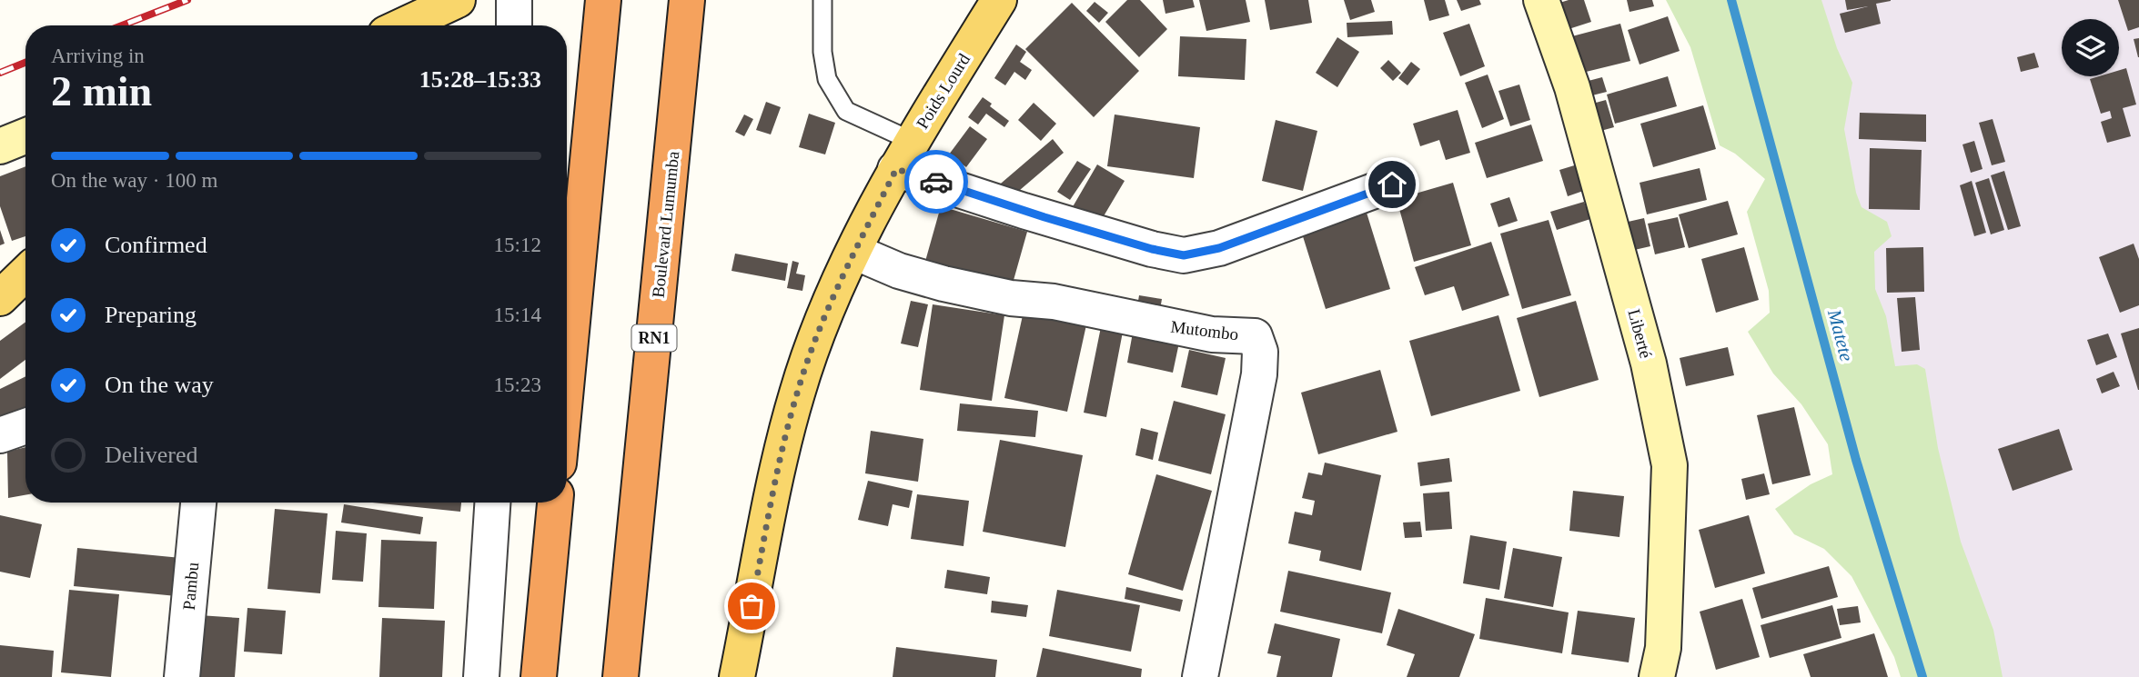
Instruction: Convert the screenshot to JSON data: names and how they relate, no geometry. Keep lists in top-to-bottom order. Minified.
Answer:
{"streets":{"highway":["Boulevard Lumumba","RN1"],"main road":["Poids Lourd"],"street":["Mutombo","Liberté","Pambu"]},"crossings":[["Poids Lourd","Mutombo"]],"water":["Matete"],"page":{"heading":["2 min","Arriving in","15:28–15:33"],"bar":"On the way · 100 m","list":[["Confirmed","15:12"],["Preparing","15:14"],["On the way","15:23"],"Delivered"]}}
